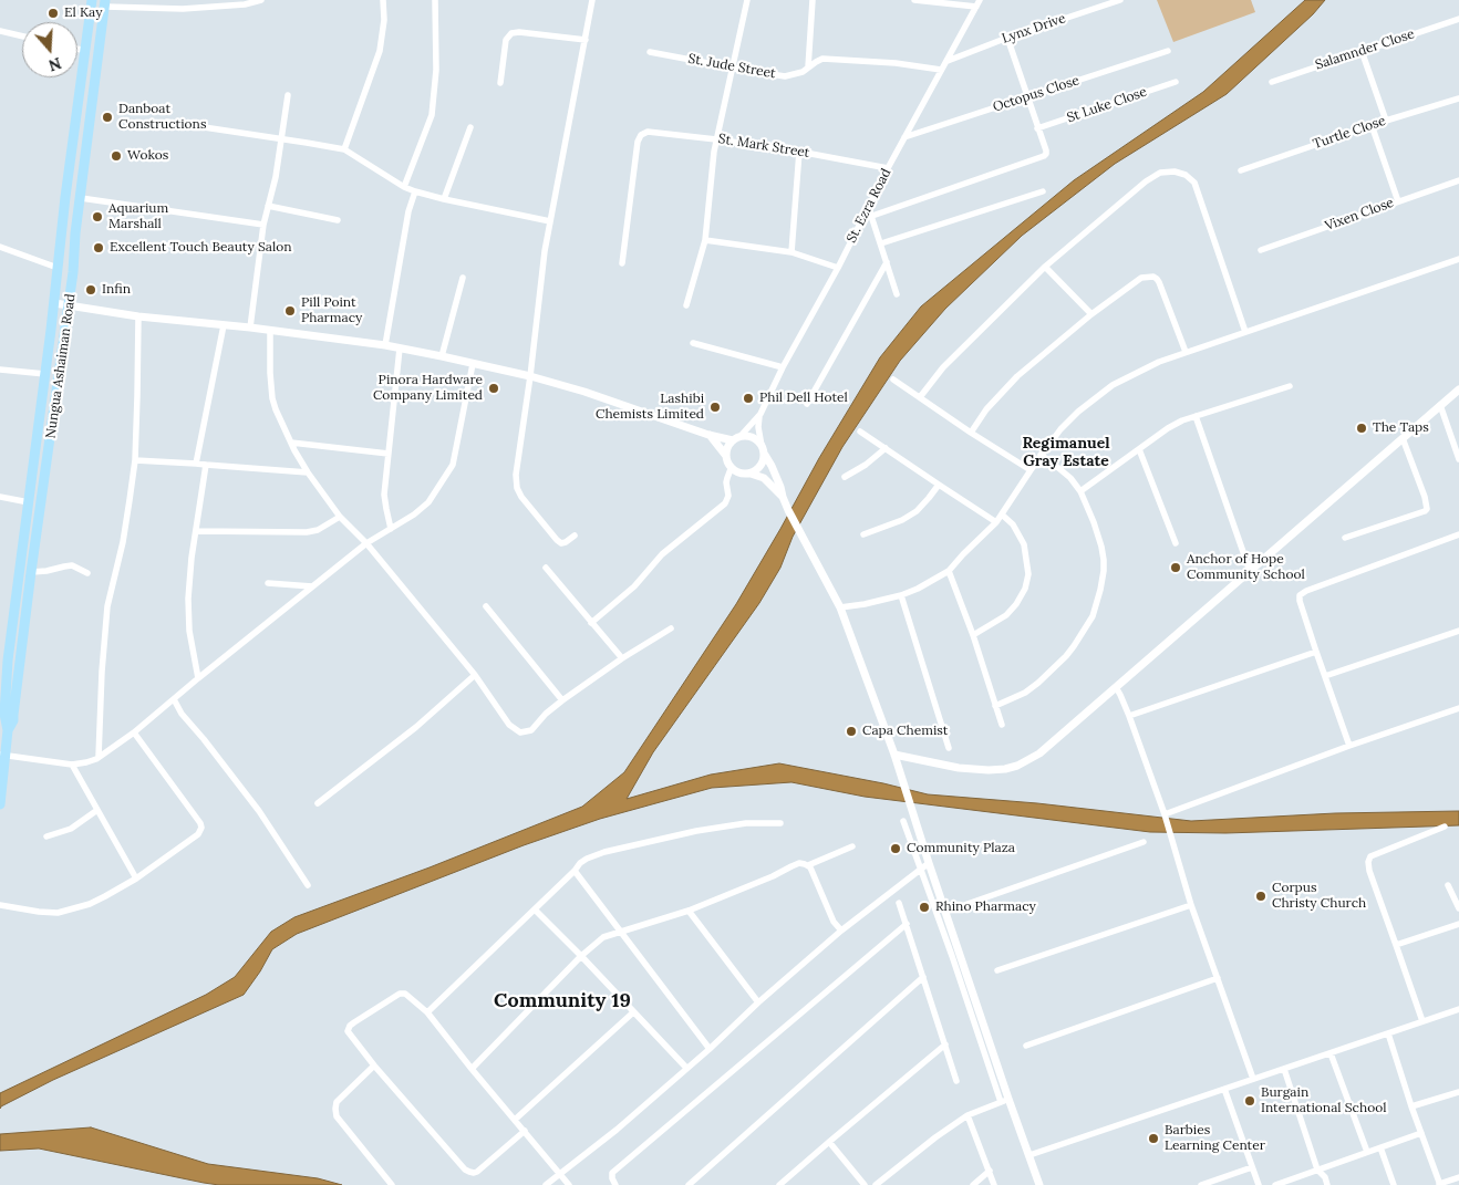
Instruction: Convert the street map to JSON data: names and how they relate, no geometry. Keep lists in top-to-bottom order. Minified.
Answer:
{"streets":{"main road":["Nungua Ashaiman Road"],"street":["Lynx Drive","Salamnder Close","St. Jude Street","Octopus Close","St Luke Close","Turtle Close","St. Mark Street","St. Ezra Road","Vixen Close"]},"crossings":[["Lynx Drive","St. Ezra Road"],["St. Jude Street","St. Ezra Road"],["Octopus Close","St. Ezra Road"],["St. Mark Street","St. Ezra Road"]],"districts":["Regimanuel Gray Estate","Community 19"],"places":["El Kay","Danboat Constructions","Wokos","Aquarium Marshall","Excellent Touch Beauty Salon","Infin","Pill Point Pharmacy","Pinora Hardware Company Limited","Phil Dell Hotel","Lashibi Chemists Limited","The Taps","Anchor of Hope Community School","Capa Chemist","Community Plaza","Corpus Christy Church","Rhino Pharmacy","Burgain International School","Barbies Learning Center"],"north":"bottom"}
